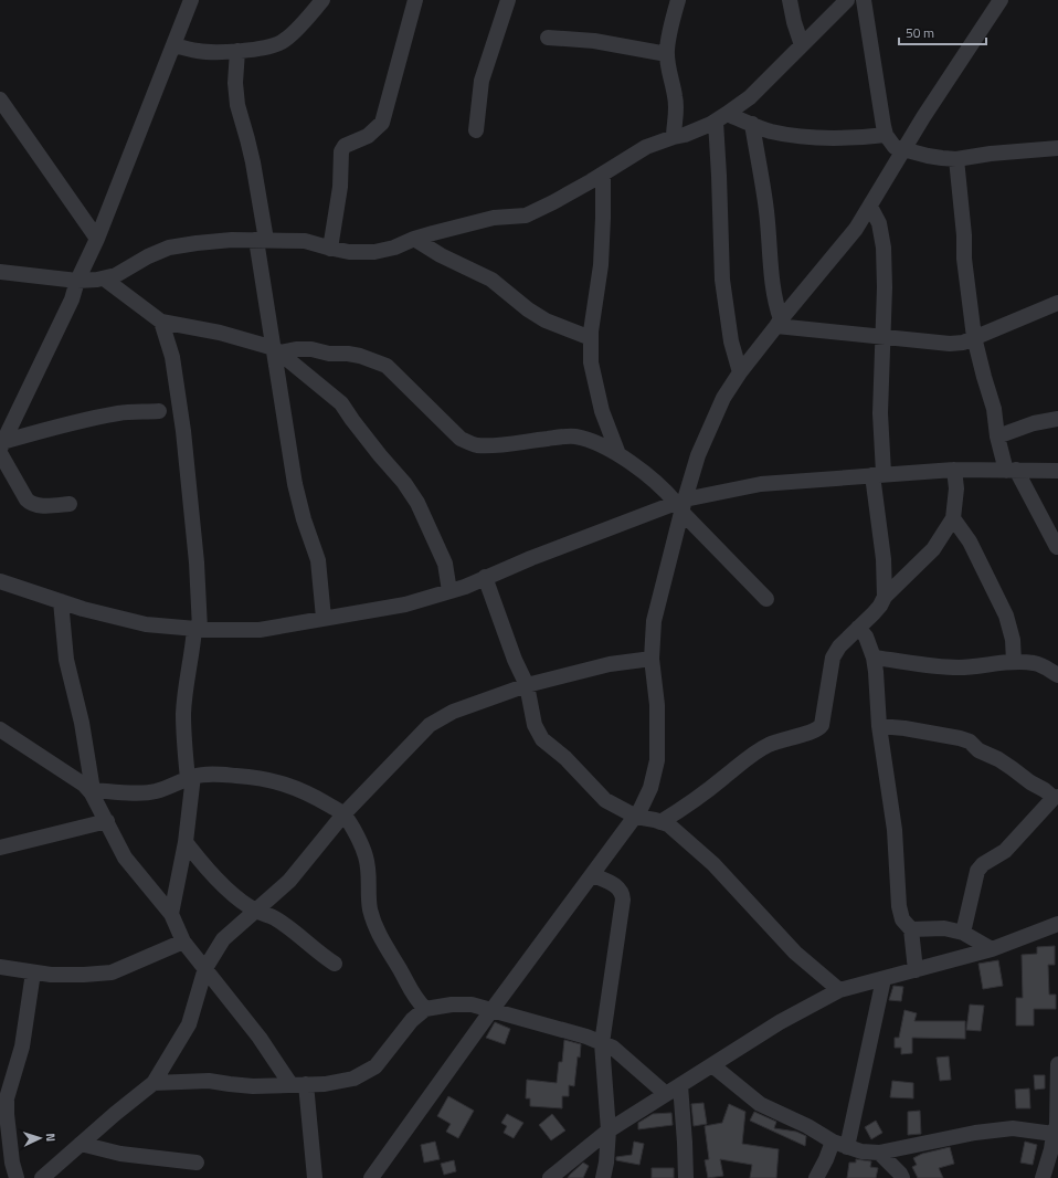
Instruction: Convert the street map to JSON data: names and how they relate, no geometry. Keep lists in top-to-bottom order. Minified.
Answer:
{"scale_bar":"50 m","north":"right"}
